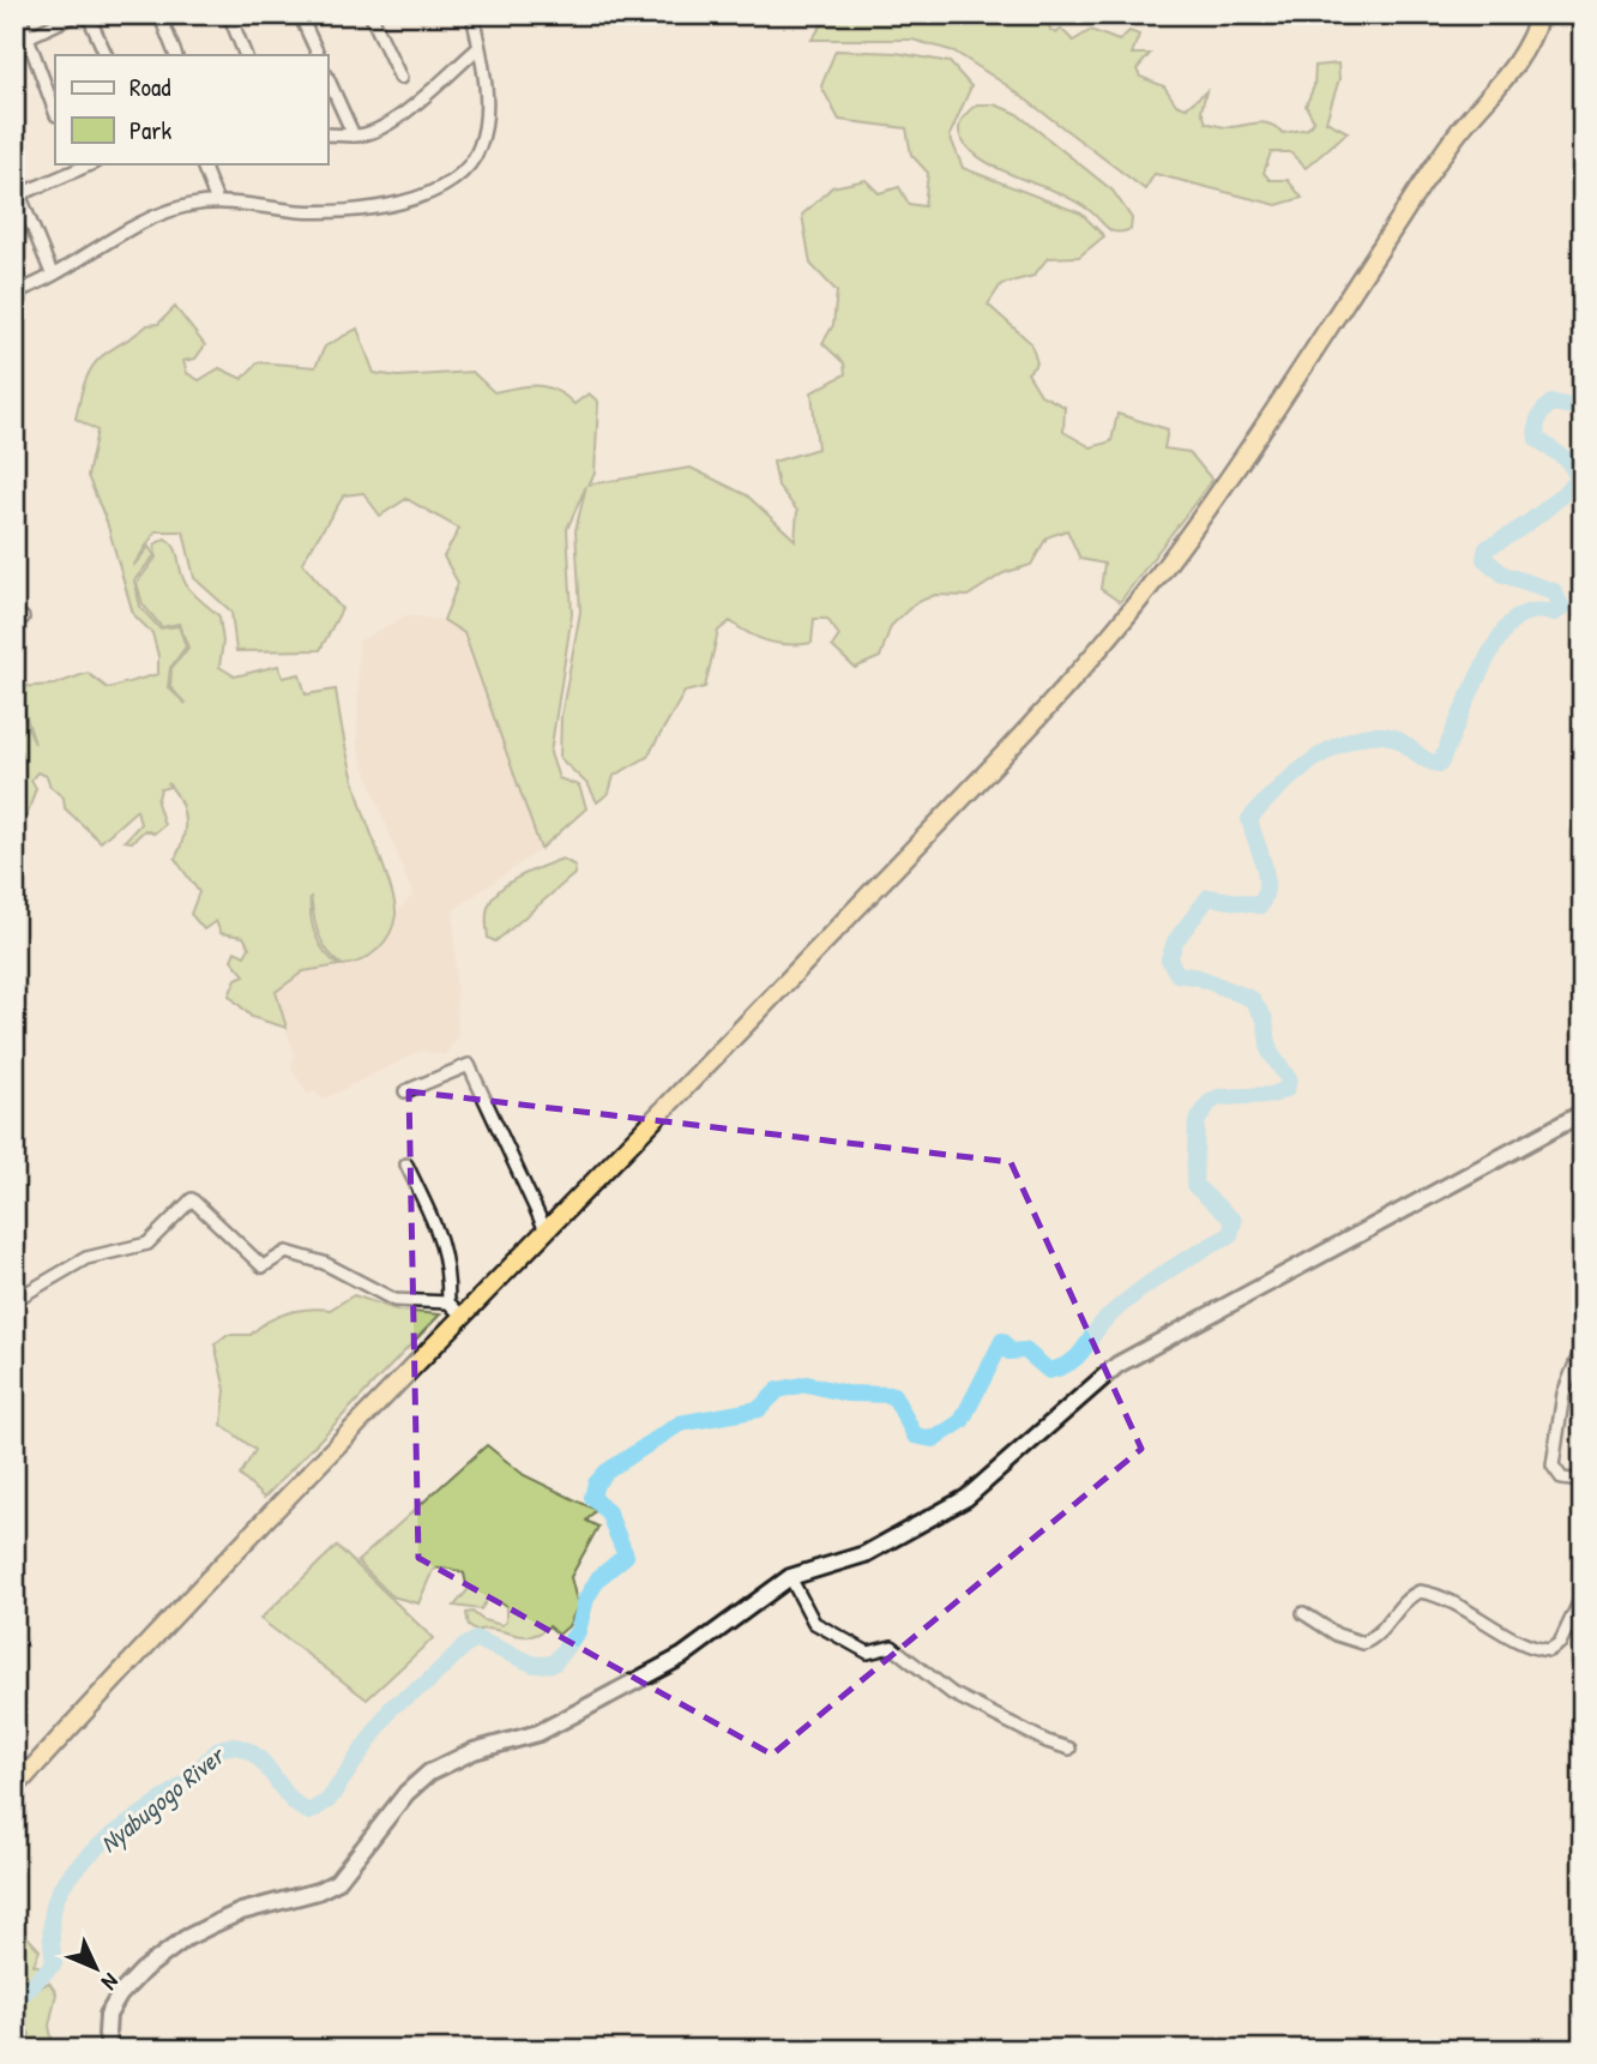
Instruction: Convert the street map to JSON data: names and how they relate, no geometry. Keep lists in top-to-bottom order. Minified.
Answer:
{"water":["Nyabugogo River"],"legend":["Road","Park"],"north":"bottom right"}
